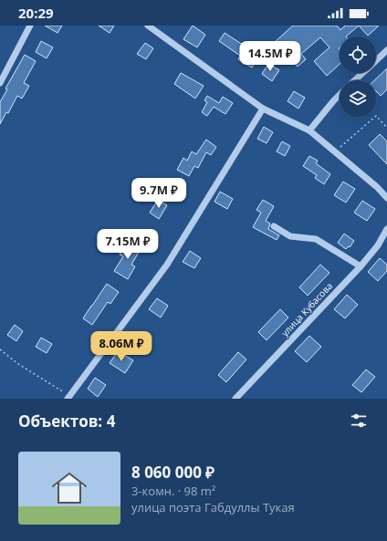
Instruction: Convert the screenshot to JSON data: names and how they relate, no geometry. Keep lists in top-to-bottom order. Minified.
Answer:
{"streets":{"street":["улица Кубасова"]},"page":{"status":"20:29","price":["14.5M ₽","9.7M ₽","7.15M ₽","8.06M ₽"],"heading":"Объектов: 4","list":[{"name":"8 060 000 ₽","note":"3-комн. · 98 m² · улица поэта Габдуллы Тукая"}]}}
